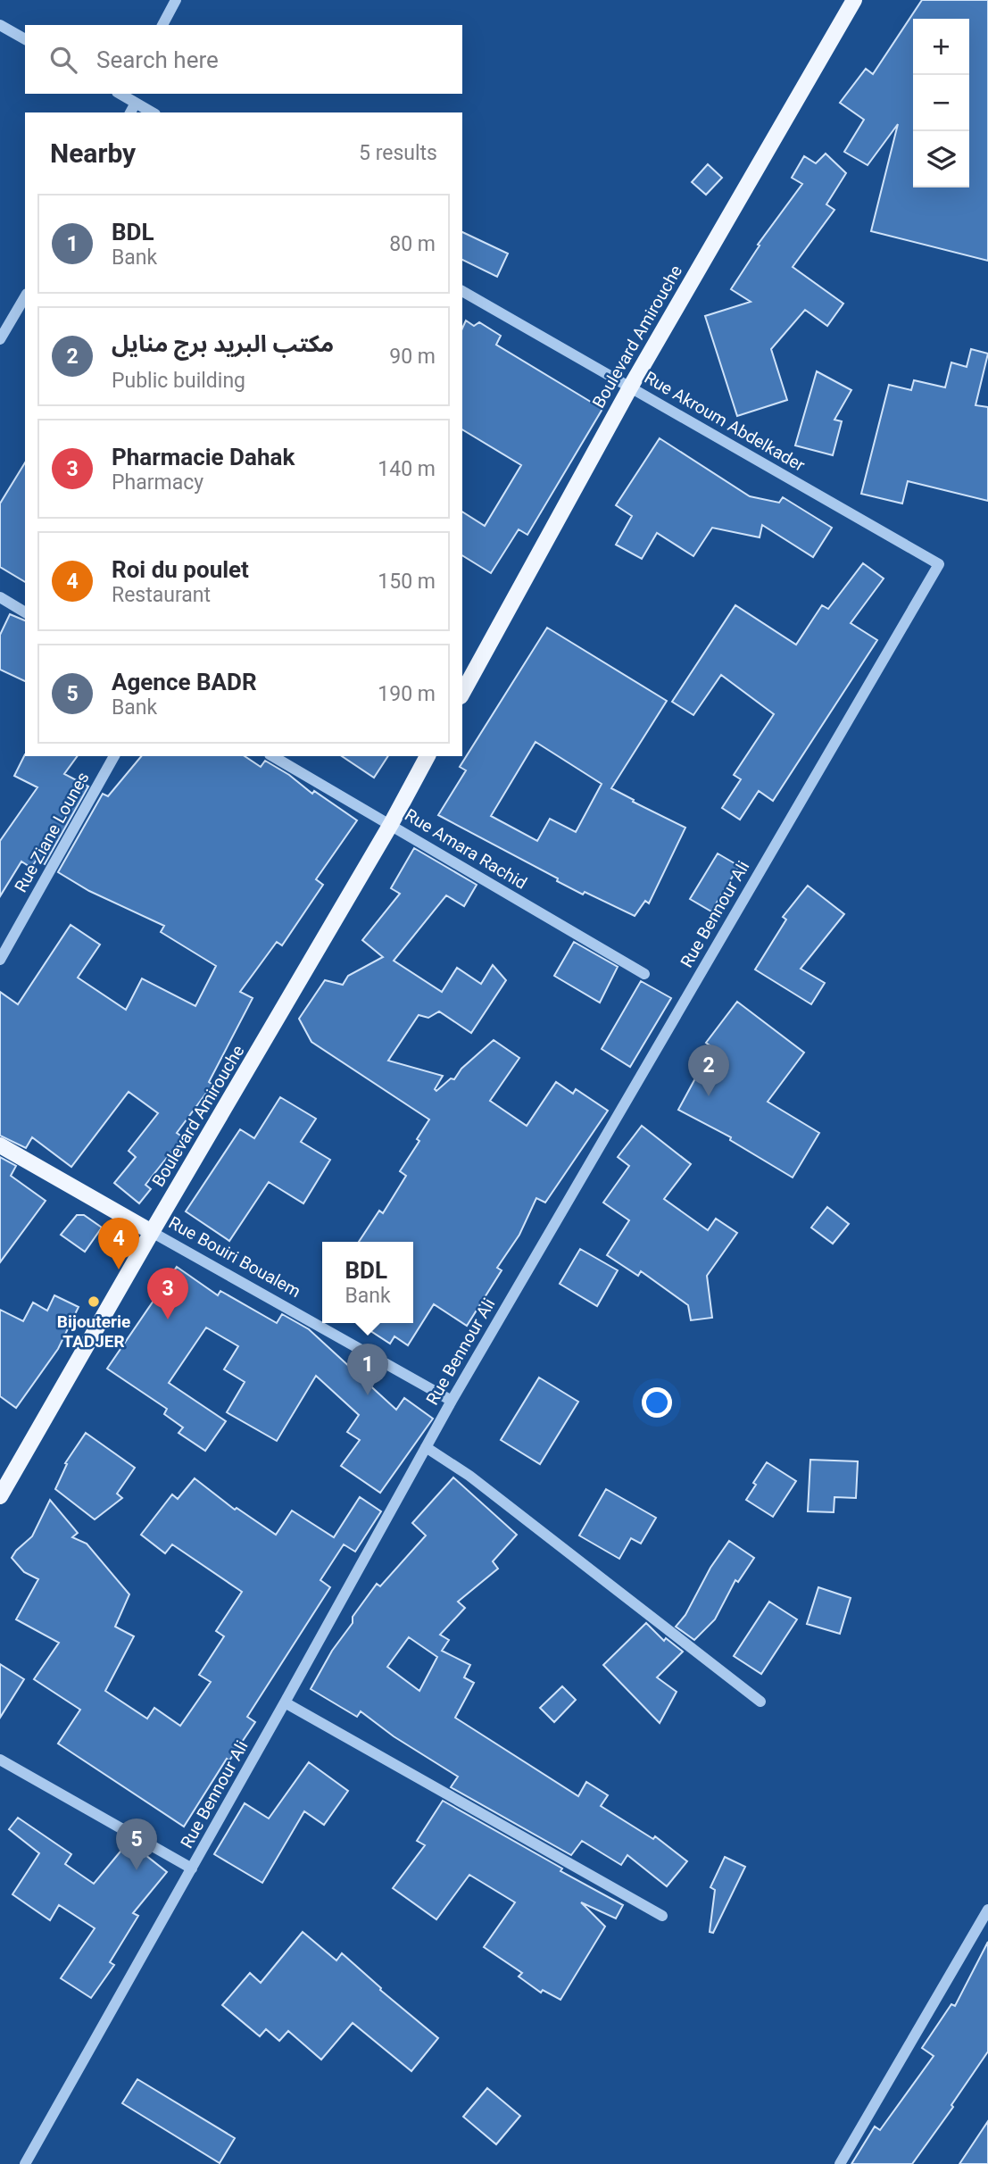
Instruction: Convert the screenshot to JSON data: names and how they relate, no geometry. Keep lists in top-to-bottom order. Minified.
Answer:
{"streets":{"main road":["Boulevard Amirouche","Rue Bouiri Boualem"],"street":["Rue Akroum Abdelkader","Rue Ziane Lounes","Rue Amara Rachid","Rue Bennour Ali"]},"crossings":[["Boulevard Amirouche","Rue Akroum Abdelkader"],["Boulevard Amirouche","Rue Amara Rachid"],["Boulevard Amirouche","Rue Bouiri Boualem"],["Rue Akroum Abdelkader","Rue Bennour Ali"],["Rue Bennour Ali","Rue Bouiri Boualem"]],"places":["Bijouterie TADJER"],"page":{"map_buttons":["+","−"],"search":"Search here","heading":["Nearby","5 results"],"list":[{"mark":"1","name":"BDL","note":"Bank","value":"80 m"},{"mark":"2","name":"مكتب البريد برج منايل","note":"Public building","value":"90 m"},{"mark":"3","name":"Pharmacie Dahak","note":"Pharmacy","value":"140 m"},{"mark":"4","name":"Roi du poulet","note":"Restaurant","value":"150 m"},{"mark":"5","name":"Agence BADR","note":"Bank","value":"190 m"}],"pins":["2","4","3","1","5"],"popup":["BDL","Bank"]}}
